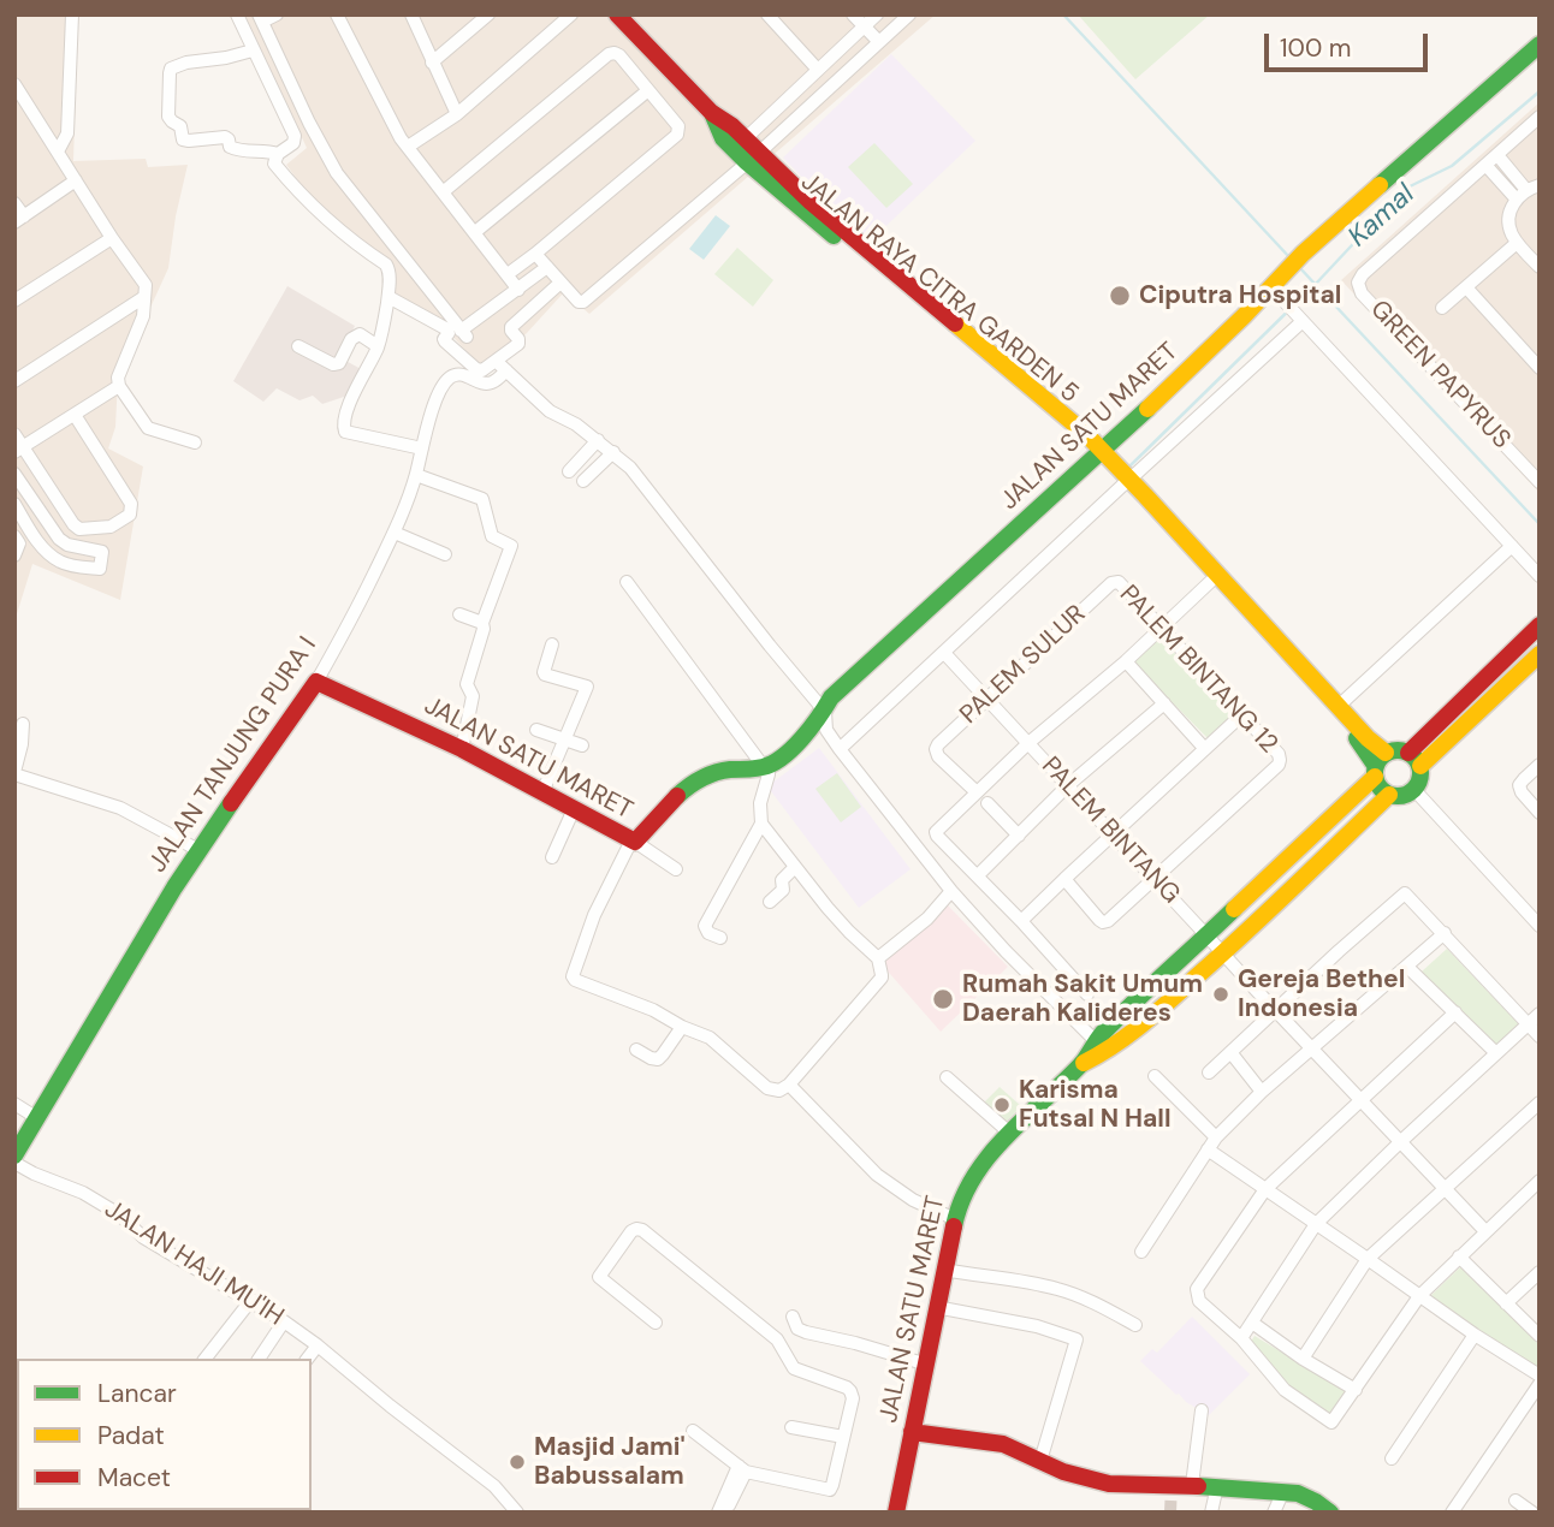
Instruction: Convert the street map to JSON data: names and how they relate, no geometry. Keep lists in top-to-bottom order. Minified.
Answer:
{"streets":{"street":["JALAN RAYA CITRA GARDEN 5","GREEN PAPYRUS","JALAN SATU MARET","PALEM SULUR","PALEM BINTANG 12","JALAN TANJUNG PURA I","PALEM BINTANG","JALAN HAJI MU'IH"]},"crossings":[["JALAN RAYA CITRA GARDEN 5","JALAN SATU MARET"],["JALAN SATU MARET","JALAN TANJUNG PURA I"],["JALAN SATU MARET","PALEM BINTANG"],["PALEM SULUR","PALEM BINTANG 12"],["PALEM SULUR","PALEM BINTANG"],["PALEM BINTANG 12","PALEM BINTANG"]],"water":["Kamal"],"places":["Ciputra Hospital","Gereja Bethel Indonesia","Rumah Sakit Umum Daerah Kalideres","Karisma Futsal N Hall","Masjid Jami' Babussalam"],"legend":["Lancar","Padat","Macet"],"scale_bar":"100 m"}
